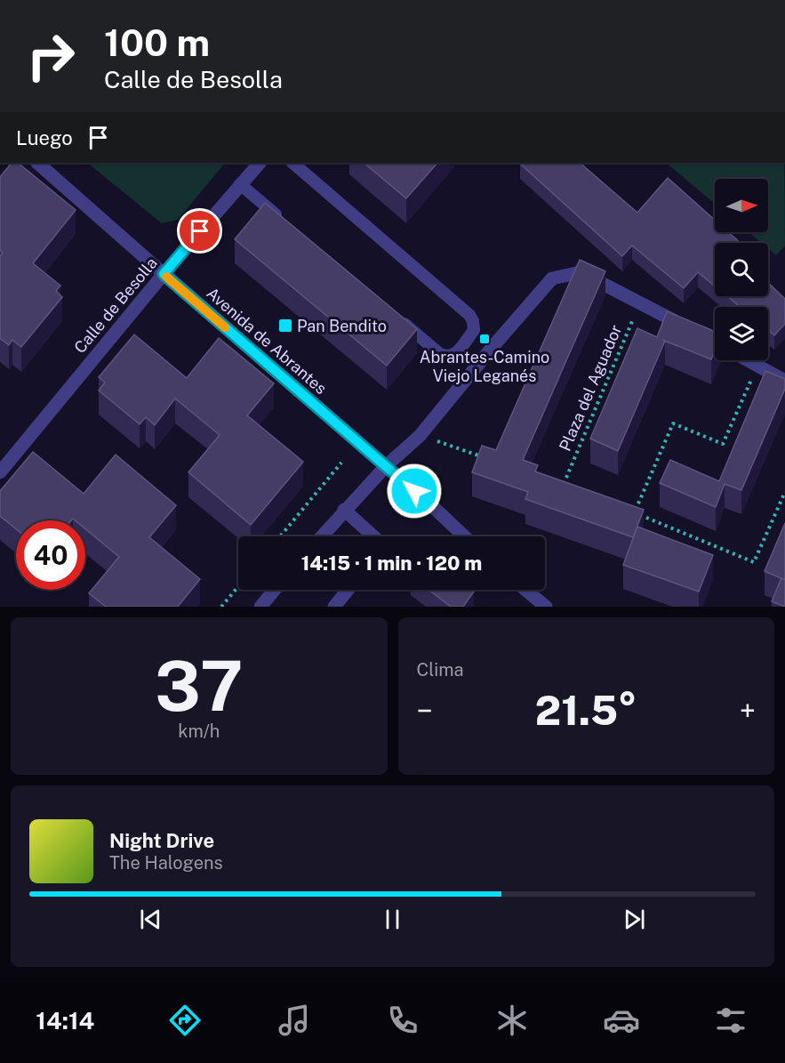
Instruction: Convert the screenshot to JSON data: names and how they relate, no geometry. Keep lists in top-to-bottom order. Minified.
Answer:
{"streets":{"street":["Calle de Besolla","Avenida de Abrantes"],"path":["Plaza del Aguador"]},"crossings":[["Calle de Besolla","Avenida de Abrantes"]],"places":{"transit":["Pan Bendito","Abrantes-Camino Viejo Leganés"]},"north":"right","page":{"turn":["100 m","Calle de Besolla"],"then":"Luego","limit":"40","trip":"14:15 · 1 min · 120 m","tile":[["37","km/h"],"Clima"],"heat":["−","21.5°","+"],"song":["Night Drive","The Halogens"],"tabs":"14:14"}}
